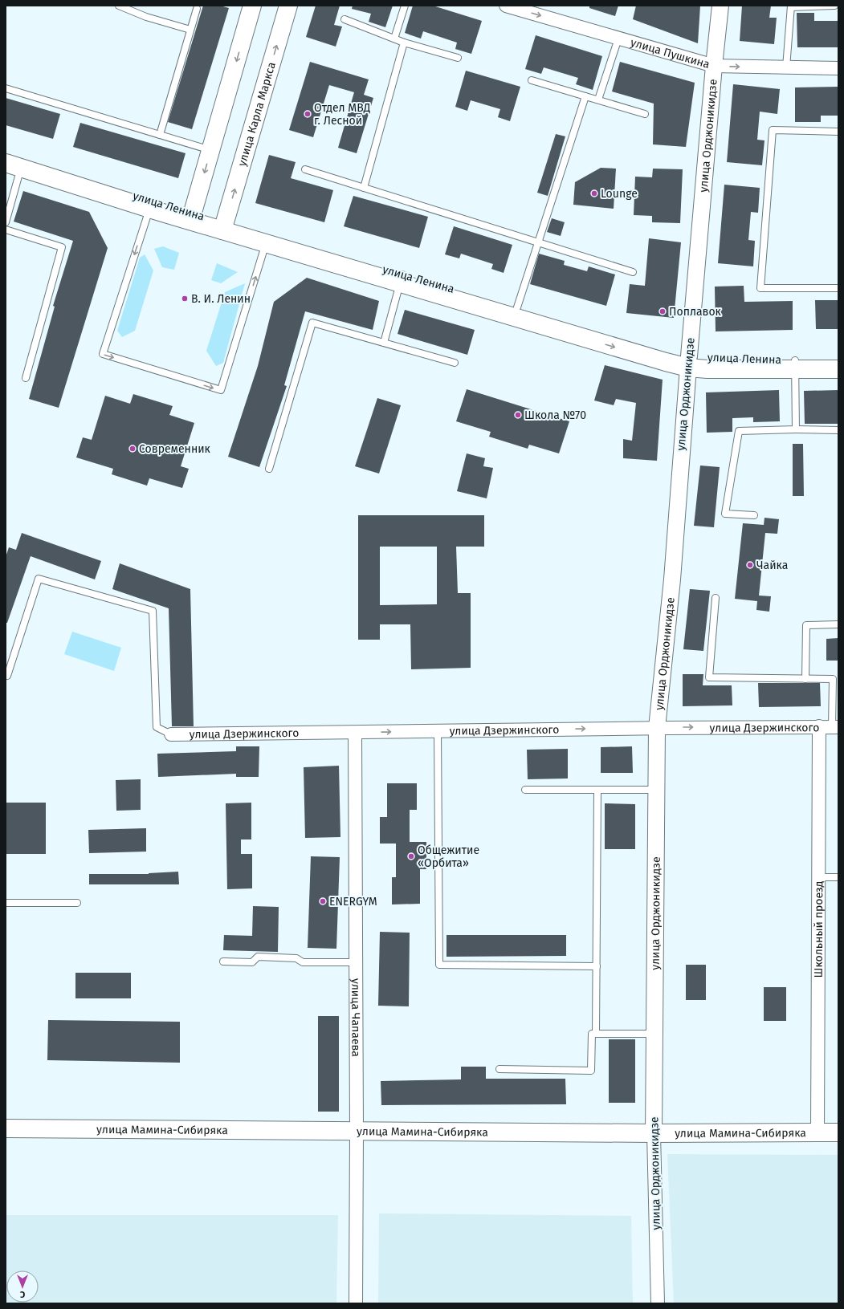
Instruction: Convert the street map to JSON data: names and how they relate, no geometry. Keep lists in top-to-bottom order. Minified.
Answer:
{"streets":{"main road":["улица Карла Маркса","улица Ленина","улица Мамина-Сибиряка"],"street":["улица Пушкина","улица Орджоникидзе","улица Дзержинского","Школьный проезд","улица Чапаева"]},"crossings":[["улица Пушкина","улица Орджоникидзе"],["улица Карла Маркса","улица Ленина"],["улица Орджоникидзе","улица Ленина"],["улица Орджоникидзе","улица Дзержинского"],["улица Орджоникидзе","улица Мамина-Сибиряка"],["улица Дзержинского","Школьный проезд"],["улица Дзержинского","улица Чапаева"],["Школьный проезд","улица Мамина-Сибиряка"],["улица Чапаева","улица Мамина-Сибиряка"]],"one_way":["улица Пушкина","улица Дзержинского"],"places":["Отдел МВД г. Лесной","Lounge","В. И. Ленин","Поплавок","Школа №70","Современник","Чайка","Общежитие «Орбита»","ENERGYM"],"north":"bottom"}
